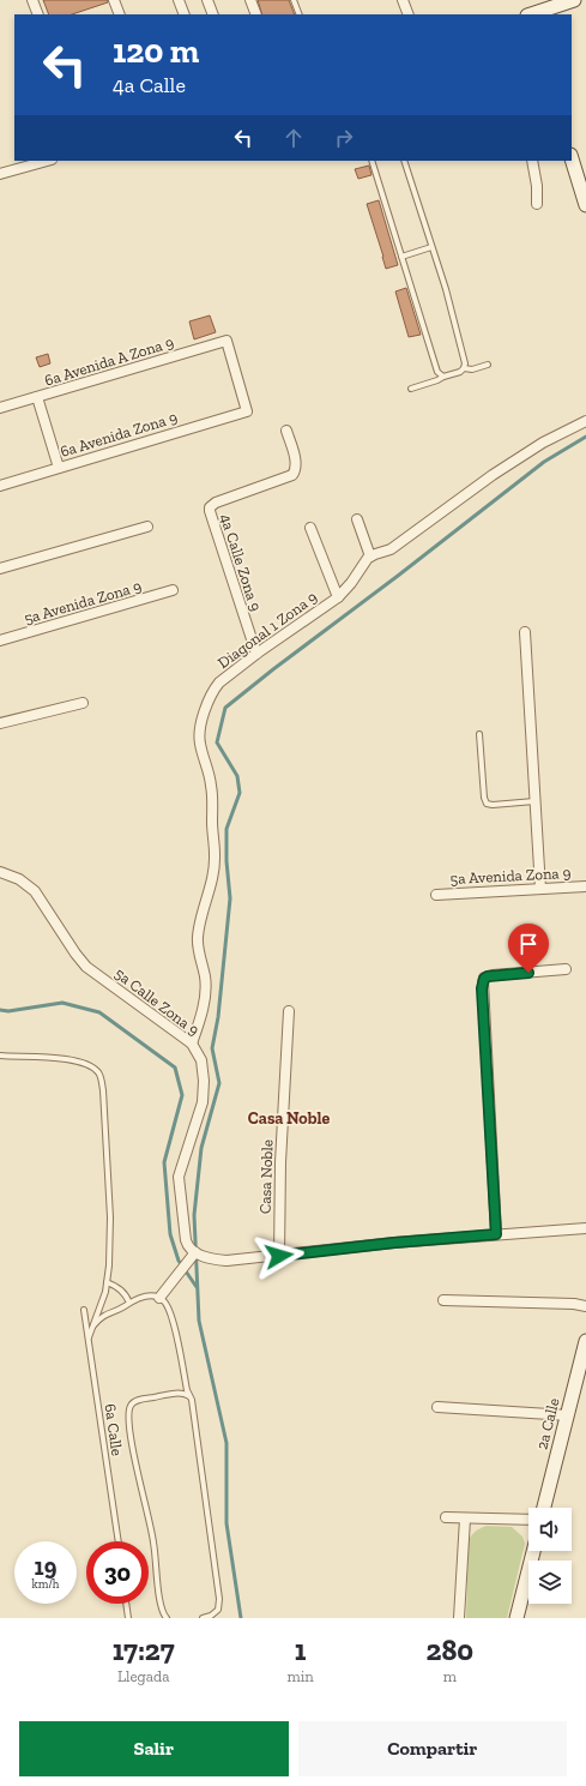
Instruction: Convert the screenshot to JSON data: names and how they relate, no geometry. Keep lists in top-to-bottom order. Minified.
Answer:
{"streets":{"street":["6a Avenida A Zona 9","6a Avenida Zona 9","4a Calle Zona 9","5a Avenida Zona 9","Diagonal 1 Zona 9","5a Calle Zona 9","Casa Noble","2a Calle"],"lane":["6a Calle"]},"crossings":[["6a Avenida A Zona 9","6a Avenida Zona 9"],["4a Calle Zona 9","Diagonal 1 Zona 9"],["Diagonal 1 Zona 9","5a Calle Zona 9"]],"districts":["Casa Noble"],"page":{"turn":["120 m","4a Calle"],"speed":"19 km/h","limit":"30","eta":["17:27","Llegada","1","min","280","m"],"buttons":["Salir","Compartir"]}}
